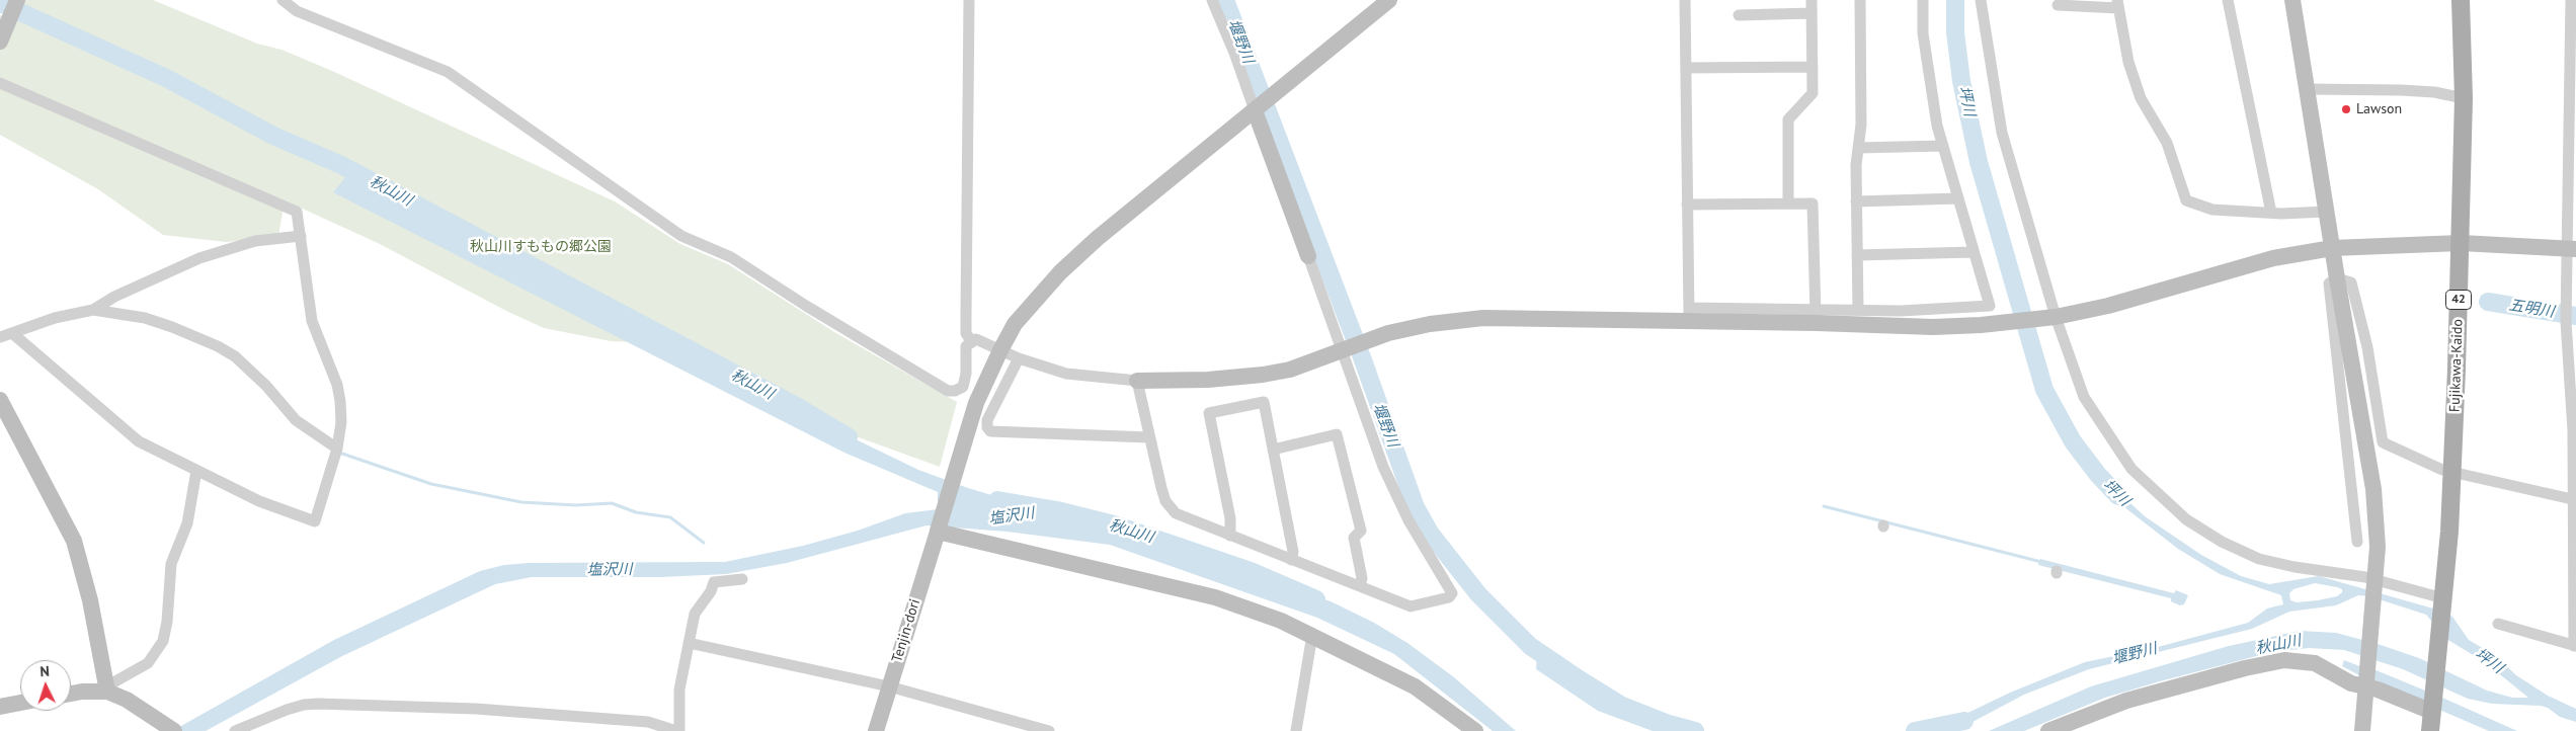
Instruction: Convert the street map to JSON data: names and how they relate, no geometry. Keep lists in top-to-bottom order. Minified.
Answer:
{"streets":{"main road":["42","Fujikawa-Kaido"],"street":["Tenjin-dori"]},"water":["堰野川","坪川","秋山川","五明川","塩沢川"],"parks":["秋山川すももの郷公園"],"places":["Lawson"],"north":"top"}
